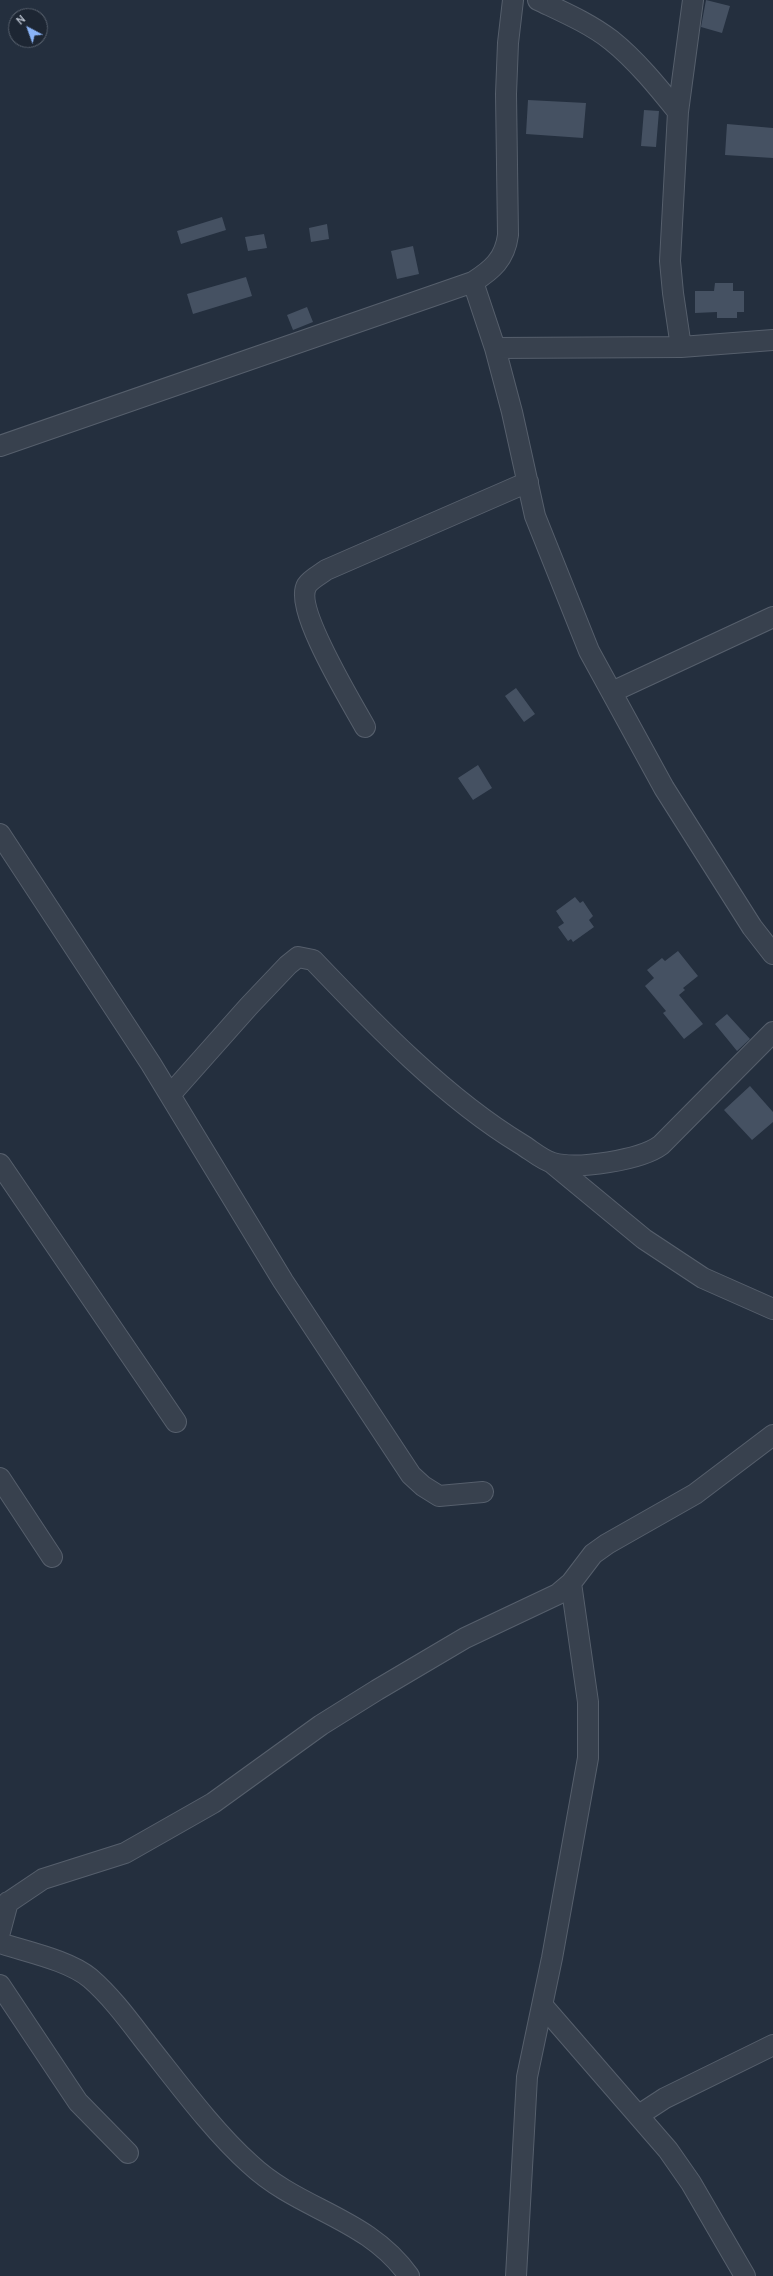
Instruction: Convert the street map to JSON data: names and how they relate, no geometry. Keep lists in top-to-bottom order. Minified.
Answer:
{"north":"top left"}
